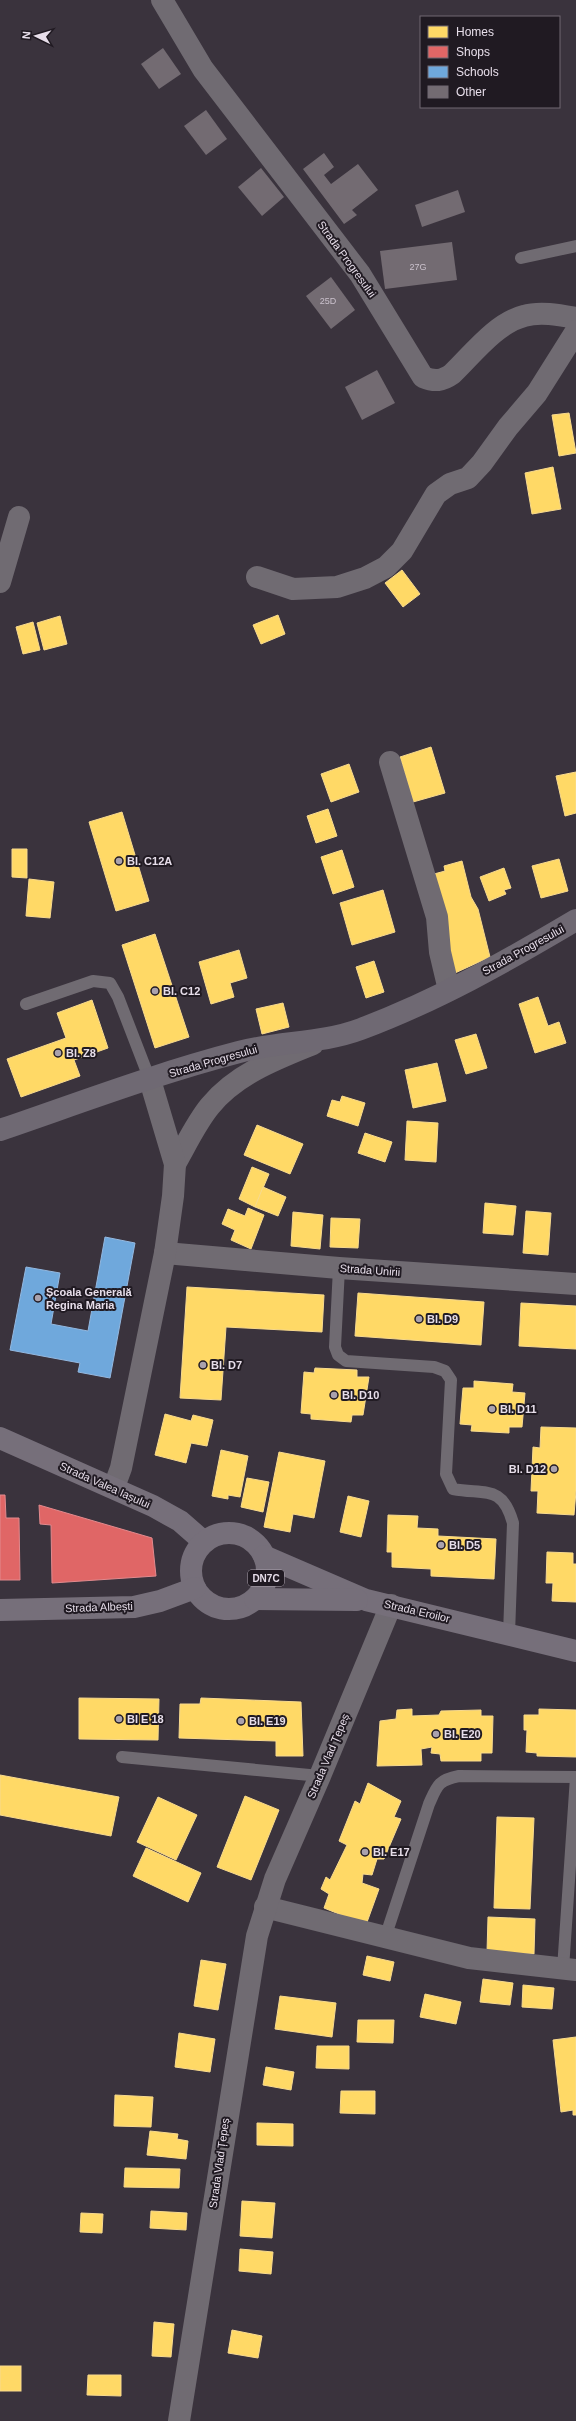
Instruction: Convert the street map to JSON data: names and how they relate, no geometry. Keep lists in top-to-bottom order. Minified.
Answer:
{"streets":{"main road":["Strada Valea Iașului","DN7C","Strada Albești","Strada Eroilor"],"street":["Strada Progresului","Strada Unirii","Strada Vlad Țepeș"]},"crossings":[["Strada Valea Iașului","DN7C"],["Strada Valea Iașului","Strada Albești"],["Strada Valea Iașului","Strada Eroilor"],["DN7C","Strada Albești"],["DN7C","Strada Eroilor"],["Strada Albești","Strada Eroilor"],["Strada Eroilor","Strada Vlad Țepeș"]],"places":["Bl. C12A","Bl. C12","Bl. Z8","Școala Generală Regina Maria","Bl. D9","Bl. D7","Bl. D10","Bl. D11","Bl. D12","Bl. D5","Bl E 18","Bl. E19","Bl. E20","Bl. E17"],"house_numbers":["27G","25D"],"legend":["Homes","Shops","Schools","Other"],"north":"left"}
